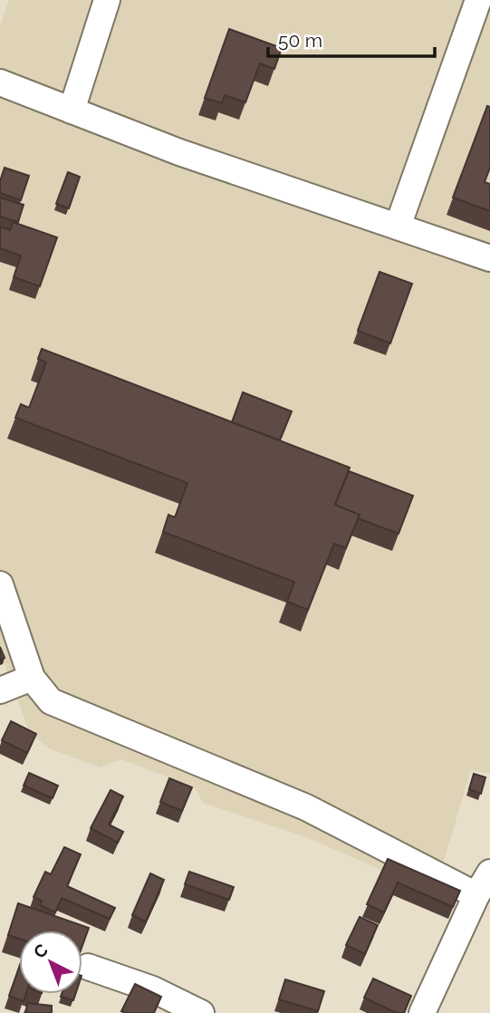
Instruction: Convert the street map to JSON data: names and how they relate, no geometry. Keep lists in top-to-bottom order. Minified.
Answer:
{"scale_bar":"50 m","north":"top left"}
